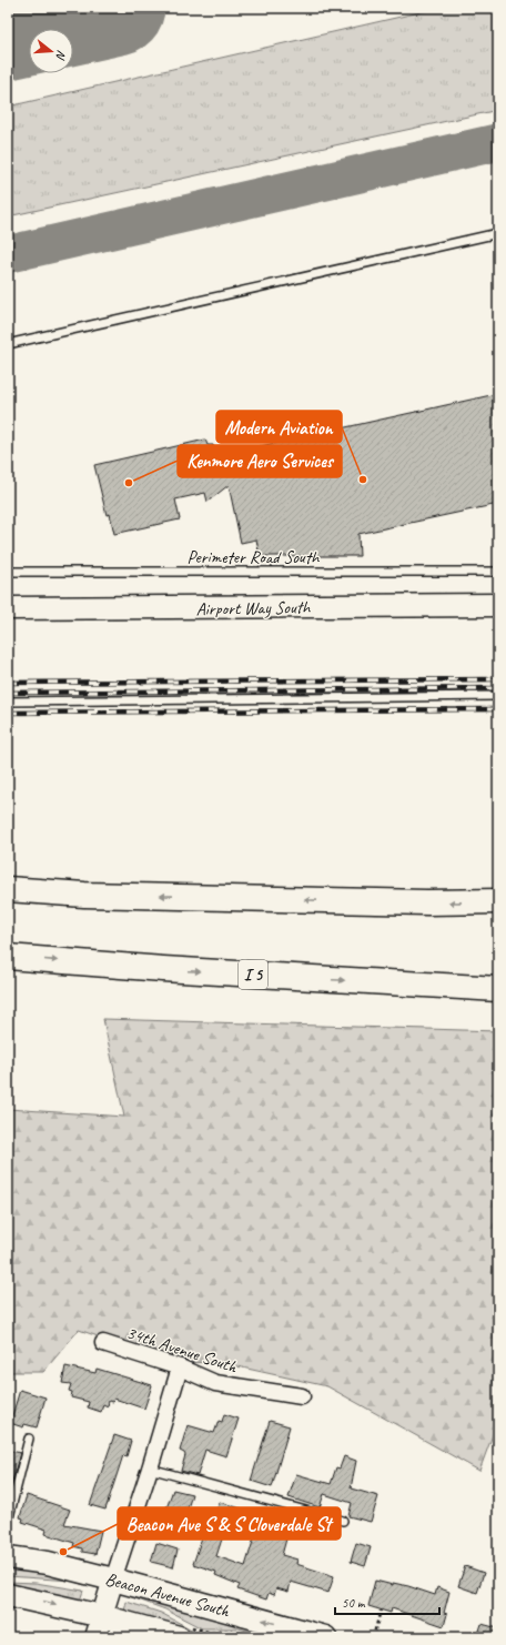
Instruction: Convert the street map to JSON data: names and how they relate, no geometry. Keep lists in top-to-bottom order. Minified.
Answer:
{"streets":{"highway":["I 5"],"main road":["Airport Way South","Beacon Avenue South"],"street":["34th Avenue South"],"lane":["Perimeter Road South"]},"places":["Modern Aviation","Kenmore Aero Services","Beacon Ave S & S Cloverdale St"],"scale_bar":"50 m","north":"right"}
